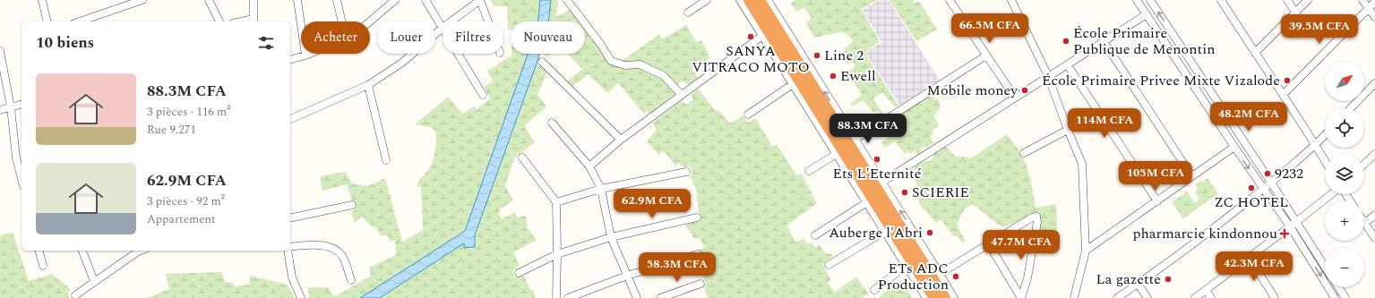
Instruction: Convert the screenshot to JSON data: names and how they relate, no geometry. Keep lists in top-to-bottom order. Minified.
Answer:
{"places":{"other":["SANYA VITRACO MOTO","École Primaire Publique de Menontin","Line 2","Ewell","École Primaire Privee Mixte Vizalode","Mobile money","Ets L'Eternité","9232","ZC HOTEL","SCIERIE","Auberge l'Abri","ETs ADC Production","La gazette"],"health":["pharmarcie kindonnou"]},"north":"top right","page":{"price":["66.5M CFA","39.5M CFA","48.2M CFA","114M CFA","88.3M CFA","105M CFA","62.9M CFA","47.7M CFA","42.3M CFA","58.3M CFA"],"chip":["Acheter","Louer","Filtres","Nouveau"],"heading":"10 biens","map_buttons":["+","−"],"list":[{"name":"88.3M CFA","note":"3 pièces · 116 m² · Rue 9.271"},{"name":"62.9M CFA","note":"3 pièces · 92 m² · Appartement"}]}}
